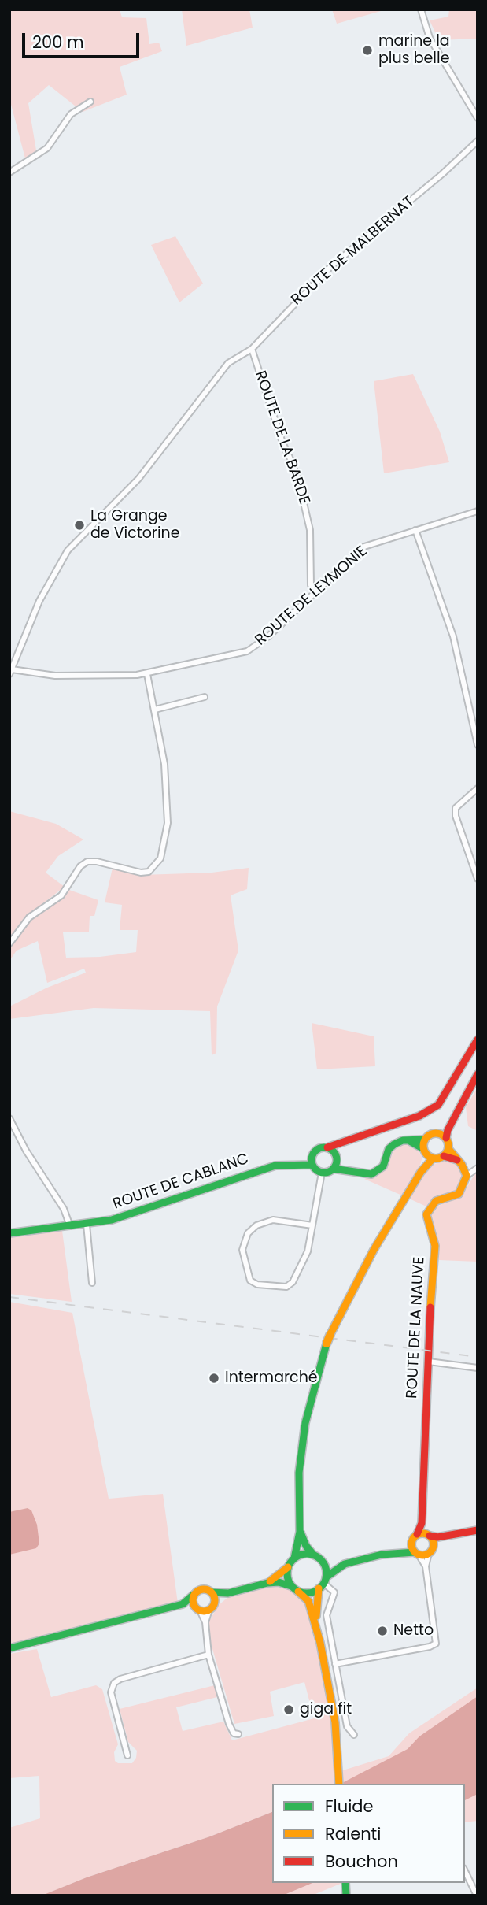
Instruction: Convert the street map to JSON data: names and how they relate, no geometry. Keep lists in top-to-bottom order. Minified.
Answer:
{"streets":{"main road":["ROUTE DE CABLANC","ROUTE DE LA NAUVE"],"street":["ROUTE DE MALBERNAT","ROUTE DE LA BARDE","ROUTE DE LEYMONIE"]},"crossings":[["ROUTE DE MALBERNAT","ROUTE DE LA BARDE"],["ROUTE DE MALBERNAT","ROUTE DE LEYMONIE"],["ROUTE DE LA BARDE","ROUTE DE LEYMONIE"]],"places":["marine la plus belle","La Grange de Victorine","Intermarché","Netto","giga fit"],"legend":["Fluide","Ralenti","Bouchon"],"scale_bar":"200 m"}
